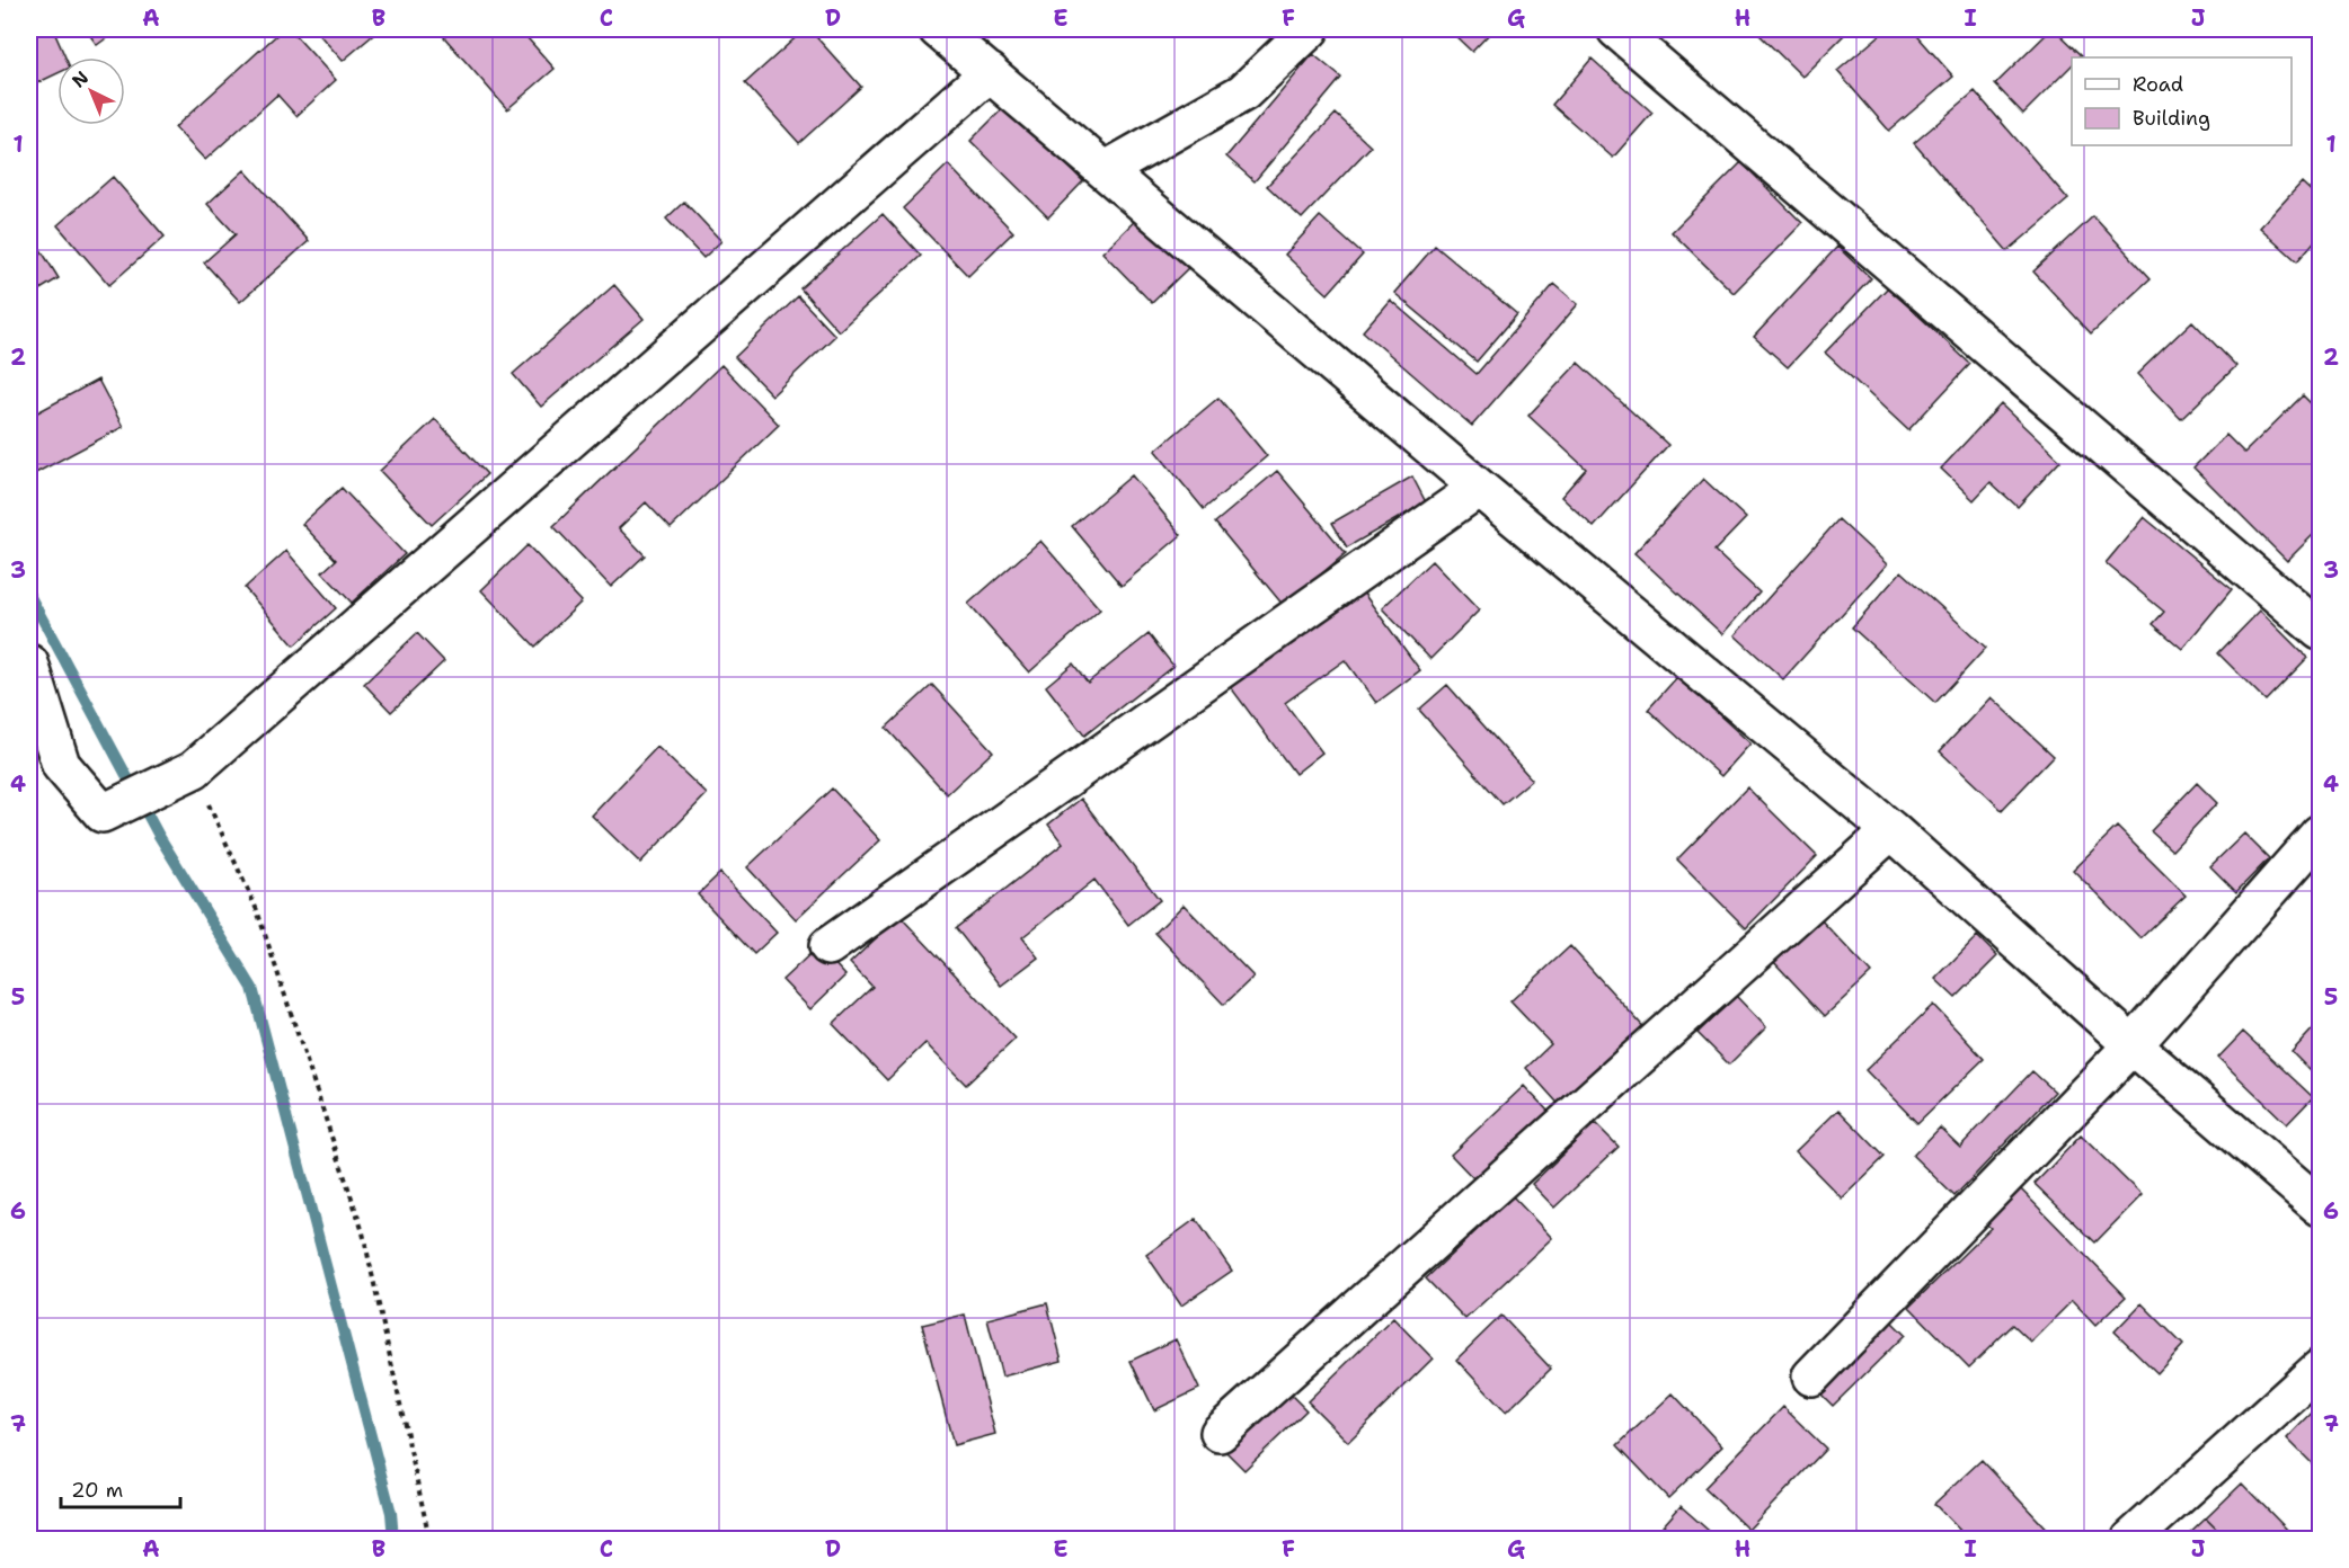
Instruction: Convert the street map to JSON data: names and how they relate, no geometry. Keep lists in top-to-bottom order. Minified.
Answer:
{"legend":["Road","Building"],"scale_bar":"20 m","north":"top left","grid":{"columns":["A","B","C","D","E","F","G","H","I","J"],"rows":["1","2","3","4","5","6","7"]}}
